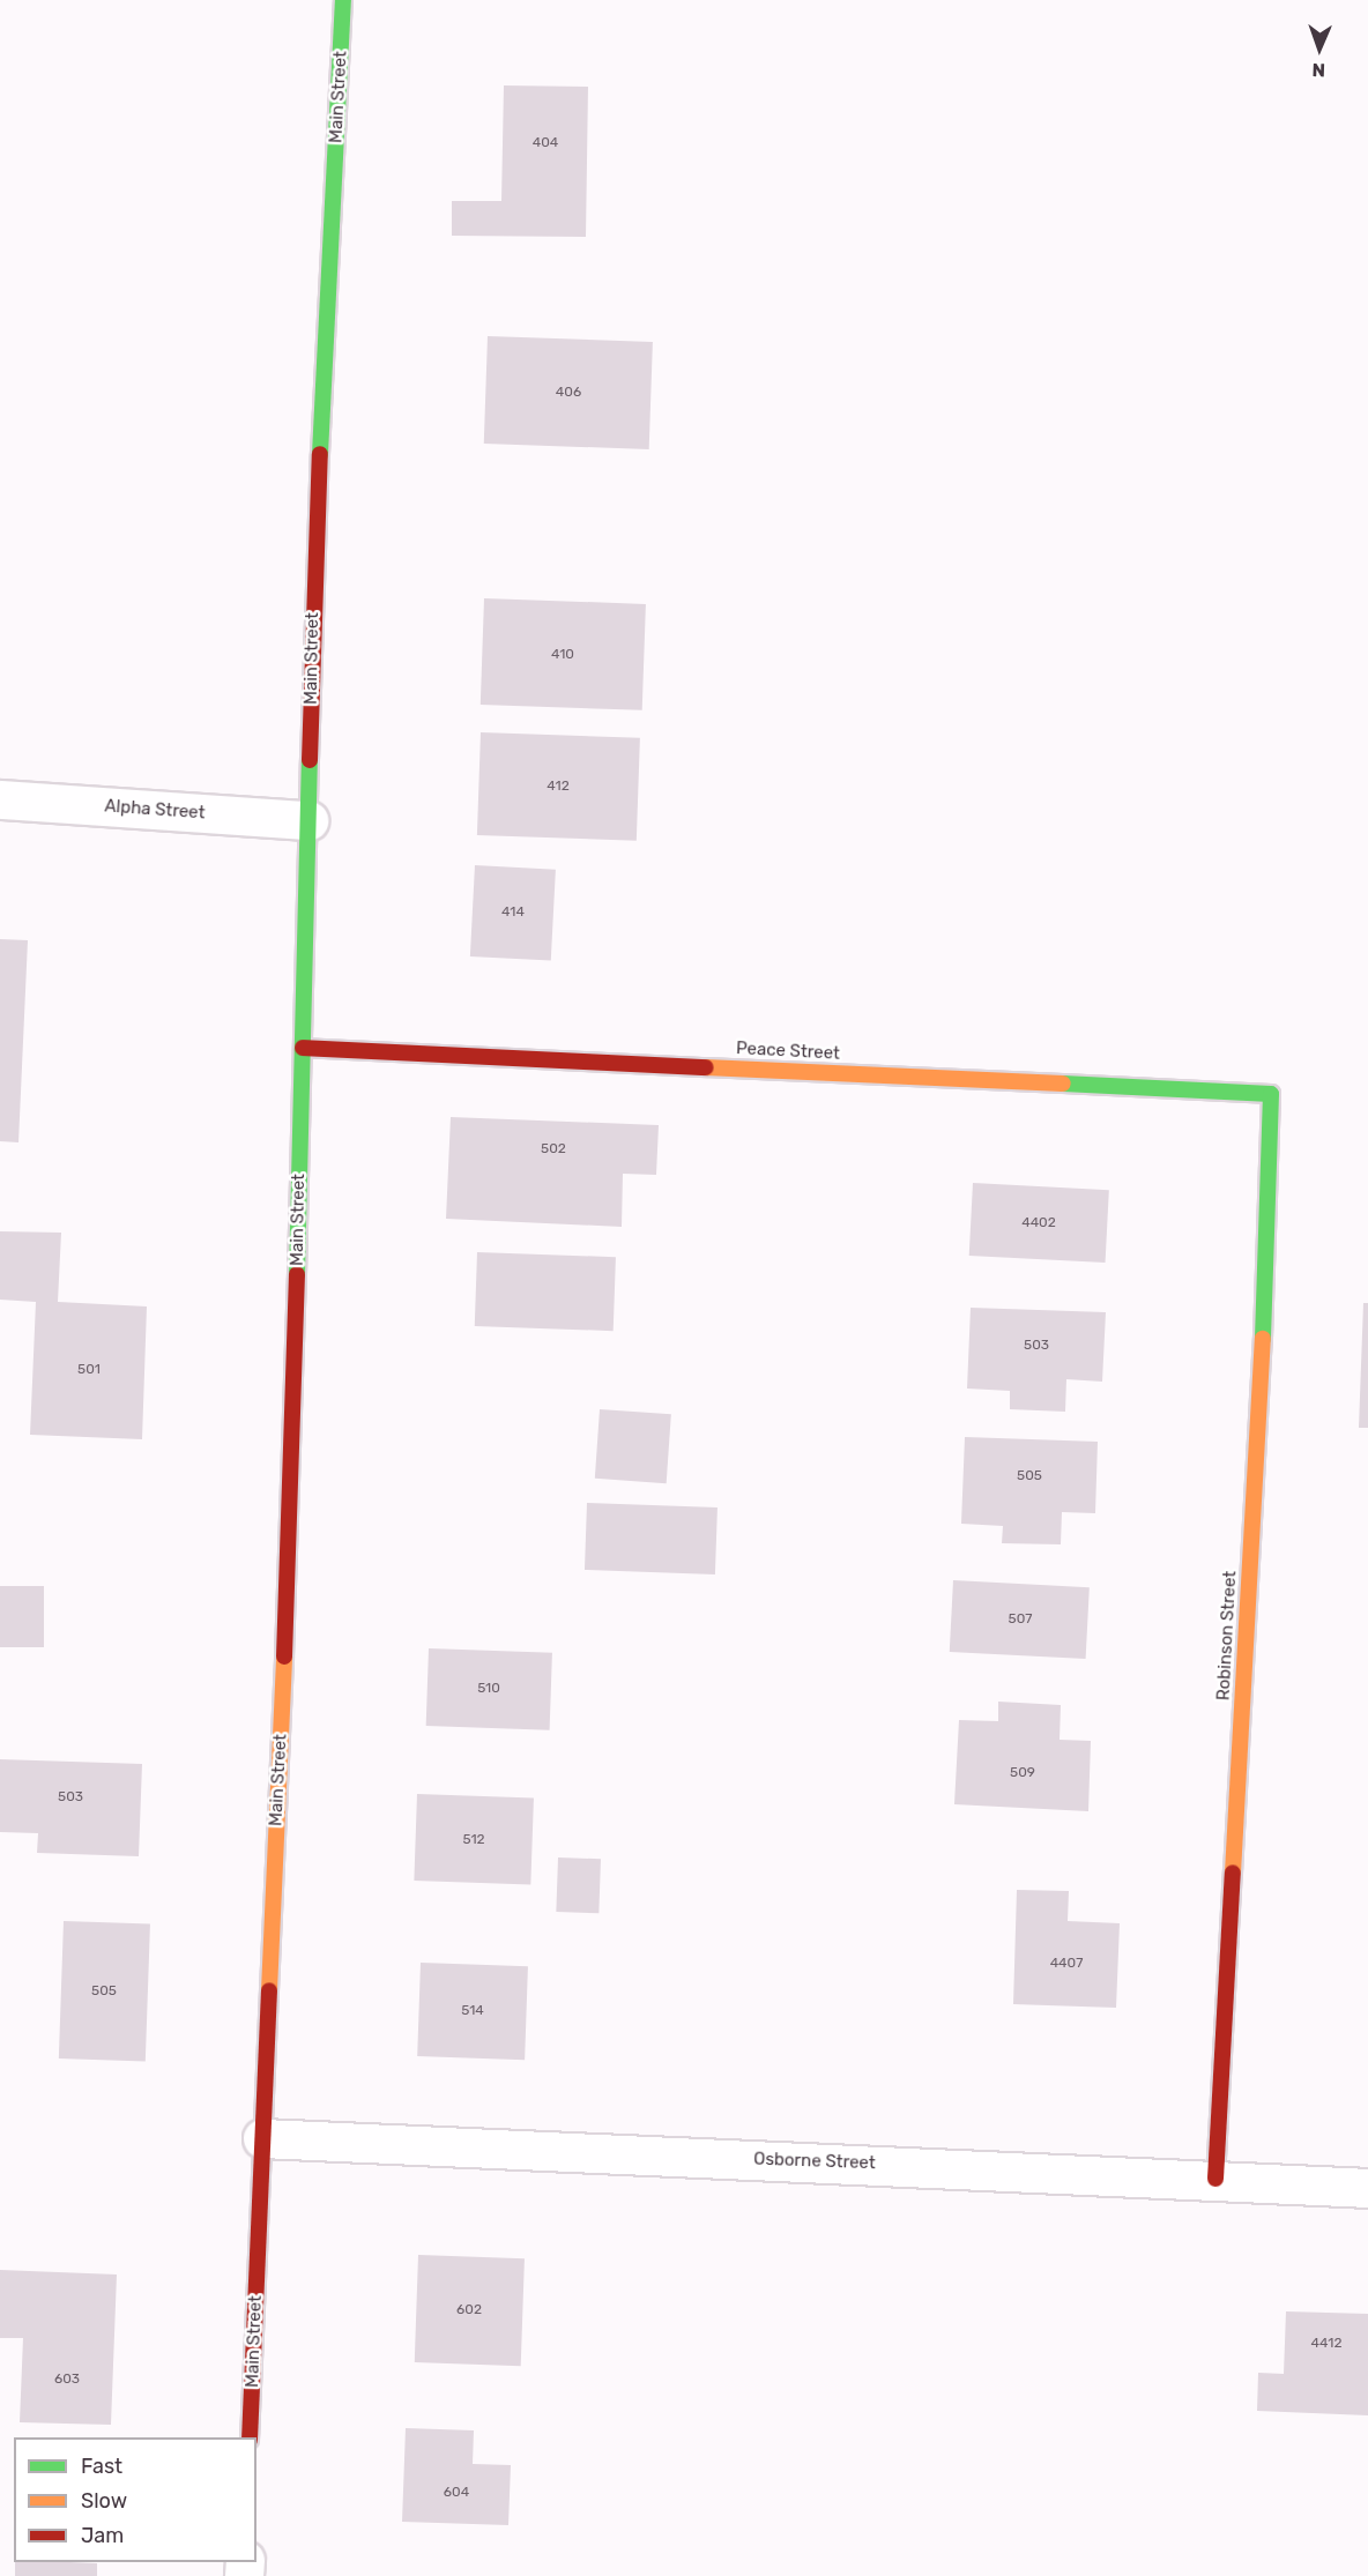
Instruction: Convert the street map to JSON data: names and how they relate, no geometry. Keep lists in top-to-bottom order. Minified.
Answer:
{"streets":{"street":["Main Street","Alpha Street","Peace Street","Robinson Street","Osborne Street"]},"crossings":[["Main Street","Alpha Street"],["Main Street","Peace Street"],["Main Street","Osborne Street"],["Peace Street","Robinson Street"],["Robinson Street","Osborne Street"]],"house_numbers":["404","406","410","412","414","502","4402","503","501","505","507","510","509","503","512","4407","505","514","602","4412","603","604"],"legend":["Fast","Slow","Jam"],"north":"bottom"}
